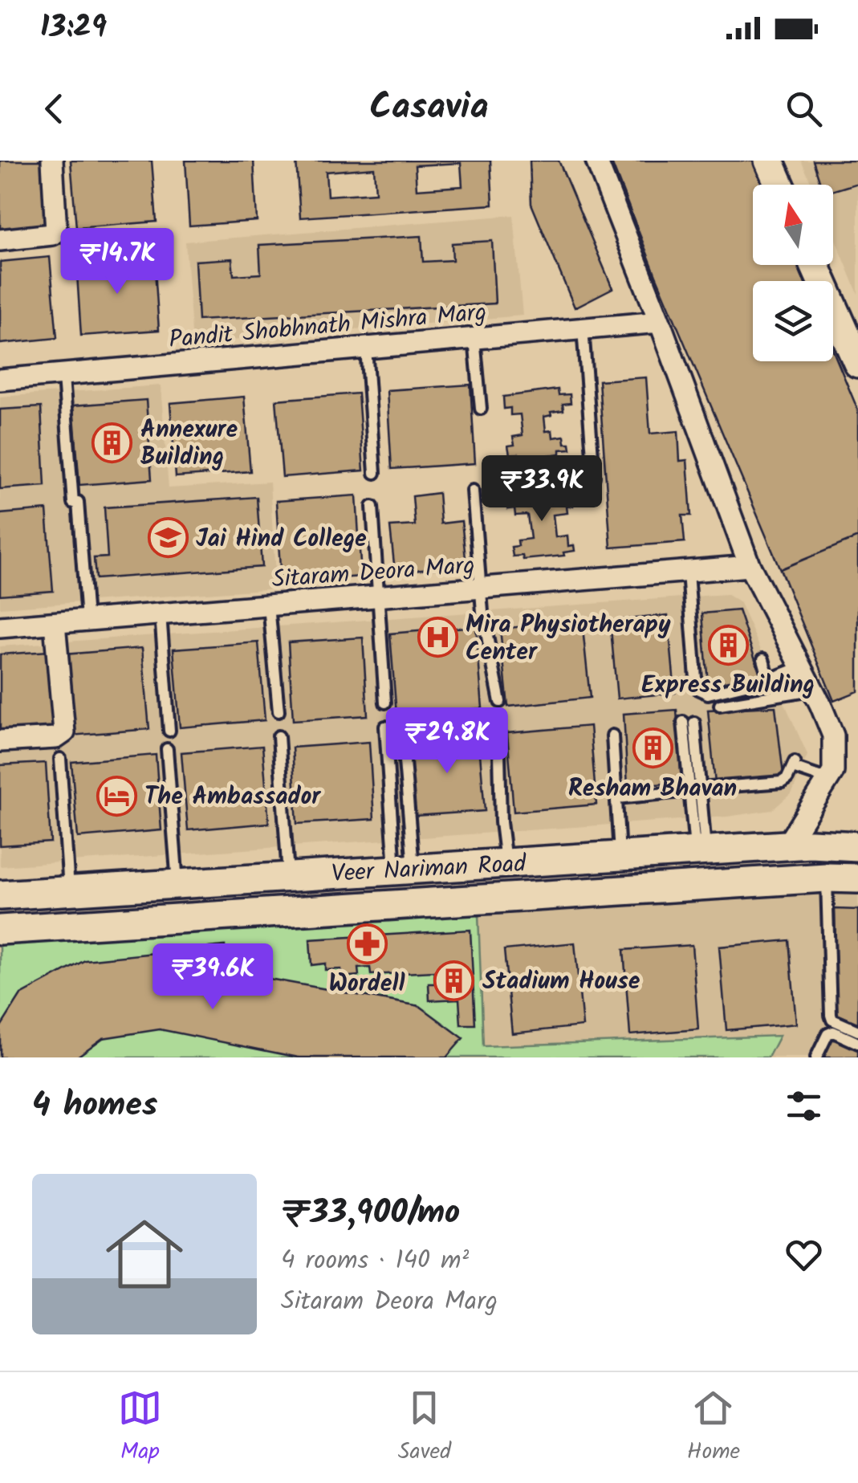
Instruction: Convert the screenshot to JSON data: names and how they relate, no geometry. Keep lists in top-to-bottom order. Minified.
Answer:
{"streets":{"main road":["Veer Nariman Road"],"street":["Pandit Shobhnath Mishra Marg","Sitaram Deora Marg"]},"places":{"building":["Annexure Building","Express Building","Resham Bhavan","Stadium House"],"school or university":["Jai Hind College"],"hospital":["Mira Physiotherapy Center"],"hotel":["The Ambassador"],"pharmacy":["Wordell"]},"north":"top","page":{"status":"13:29","header":"Casavia","price":["₹14.7K","₹33.9K","₹29.8K","₹39.6K"],"heading":"4 homes","list":[{"name":"₹33,900/mo","note":"4 rooms · 140 m² · Sitaram Deora Marg"}],"tabs":["Map","Saved","Home"]}}
